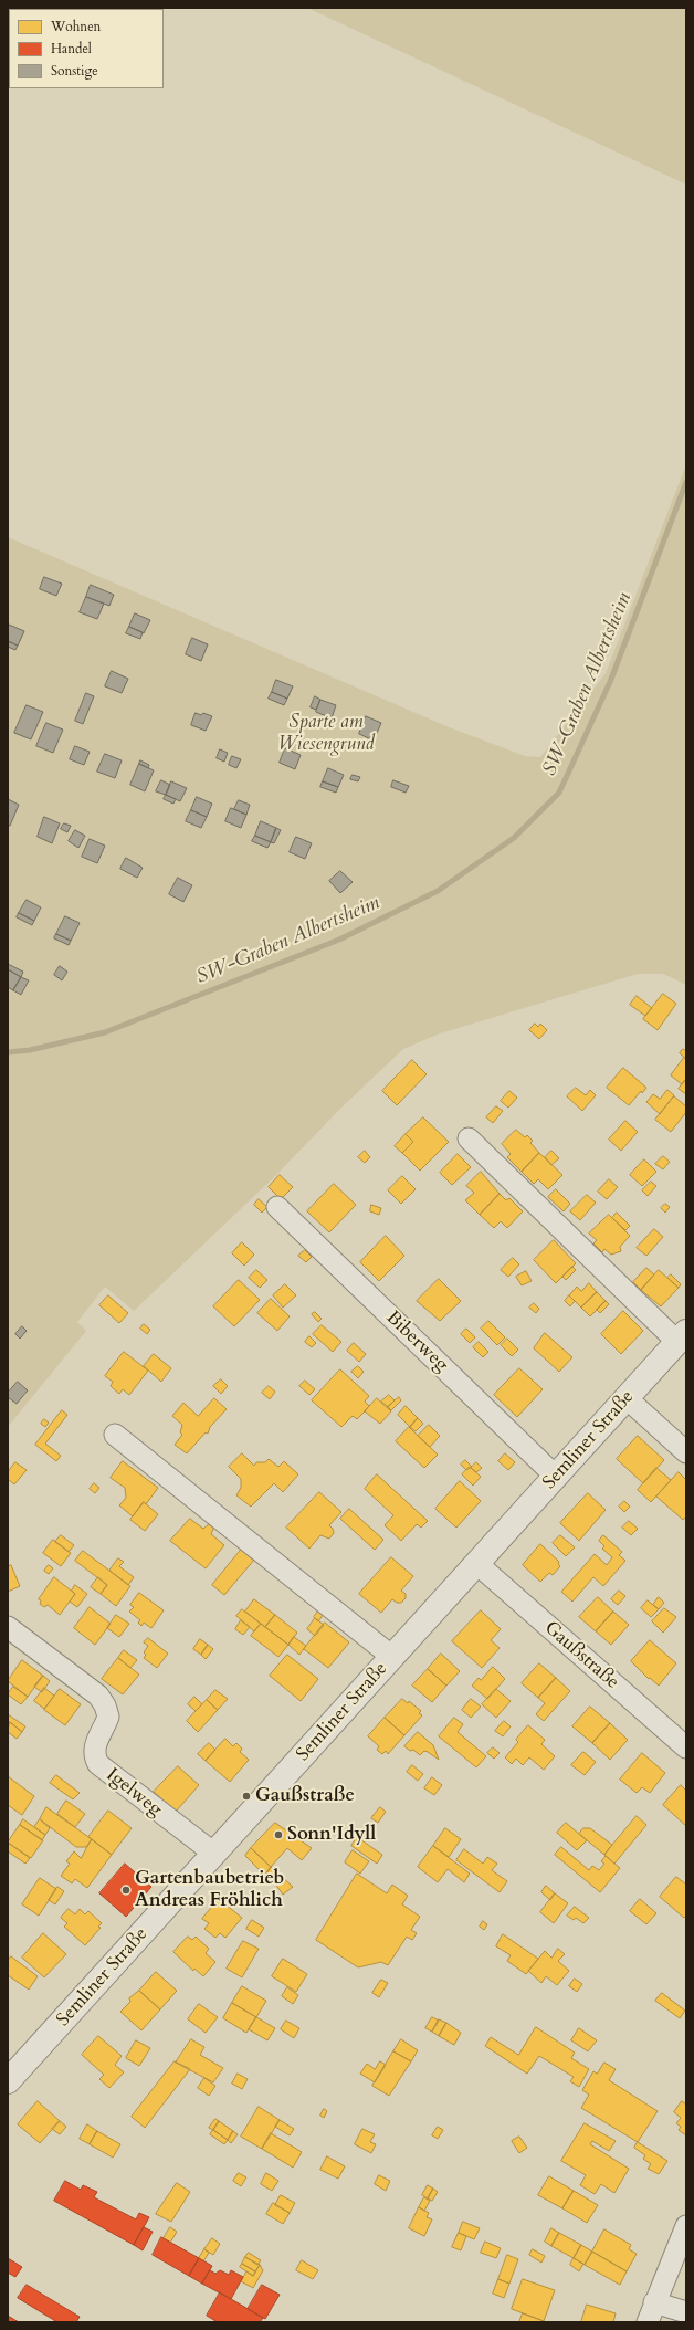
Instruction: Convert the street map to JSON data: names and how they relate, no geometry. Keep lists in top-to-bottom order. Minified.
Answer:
{"streets":{"street":["Biberweg","Semliner Straße","Gaußstraße","Igelweg"]},"crossings":[["Biberweg","Semliner Straße"],["Semliner Straße","Gaußstraße"],["Semliner Straße","Igelweg"]],"water":["SW-Graben Albertsheim"],"parks":["Sparte am Wiesengrund"],"places":["Gaußstraße","Sonn'Idyll","Gartenbaubetrieb Andreas Fröhlich"],"legend":["Wohnen","Handel","Sonstige"]}
